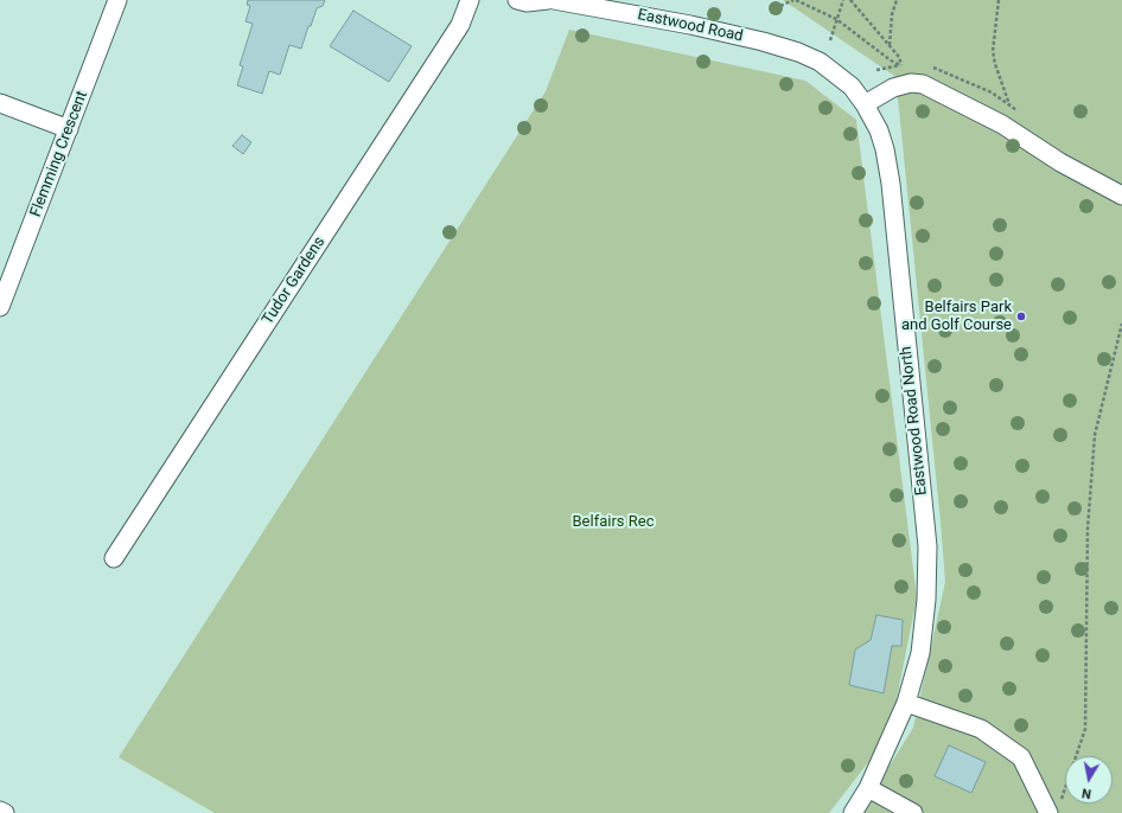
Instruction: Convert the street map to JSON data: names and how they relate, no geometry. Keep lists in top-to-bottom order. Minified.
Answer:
{"streets":{"street":["Eastwood Road","Flemming Crescent","Tudor Gardens","Eastwood Road North"]},"crossings":[["Eastwood Road","Eastwood Road North"]],"parks":["Belfairs Rec"],"places":["Belfairs Park and Golf Course"],"north":"bottom"}
